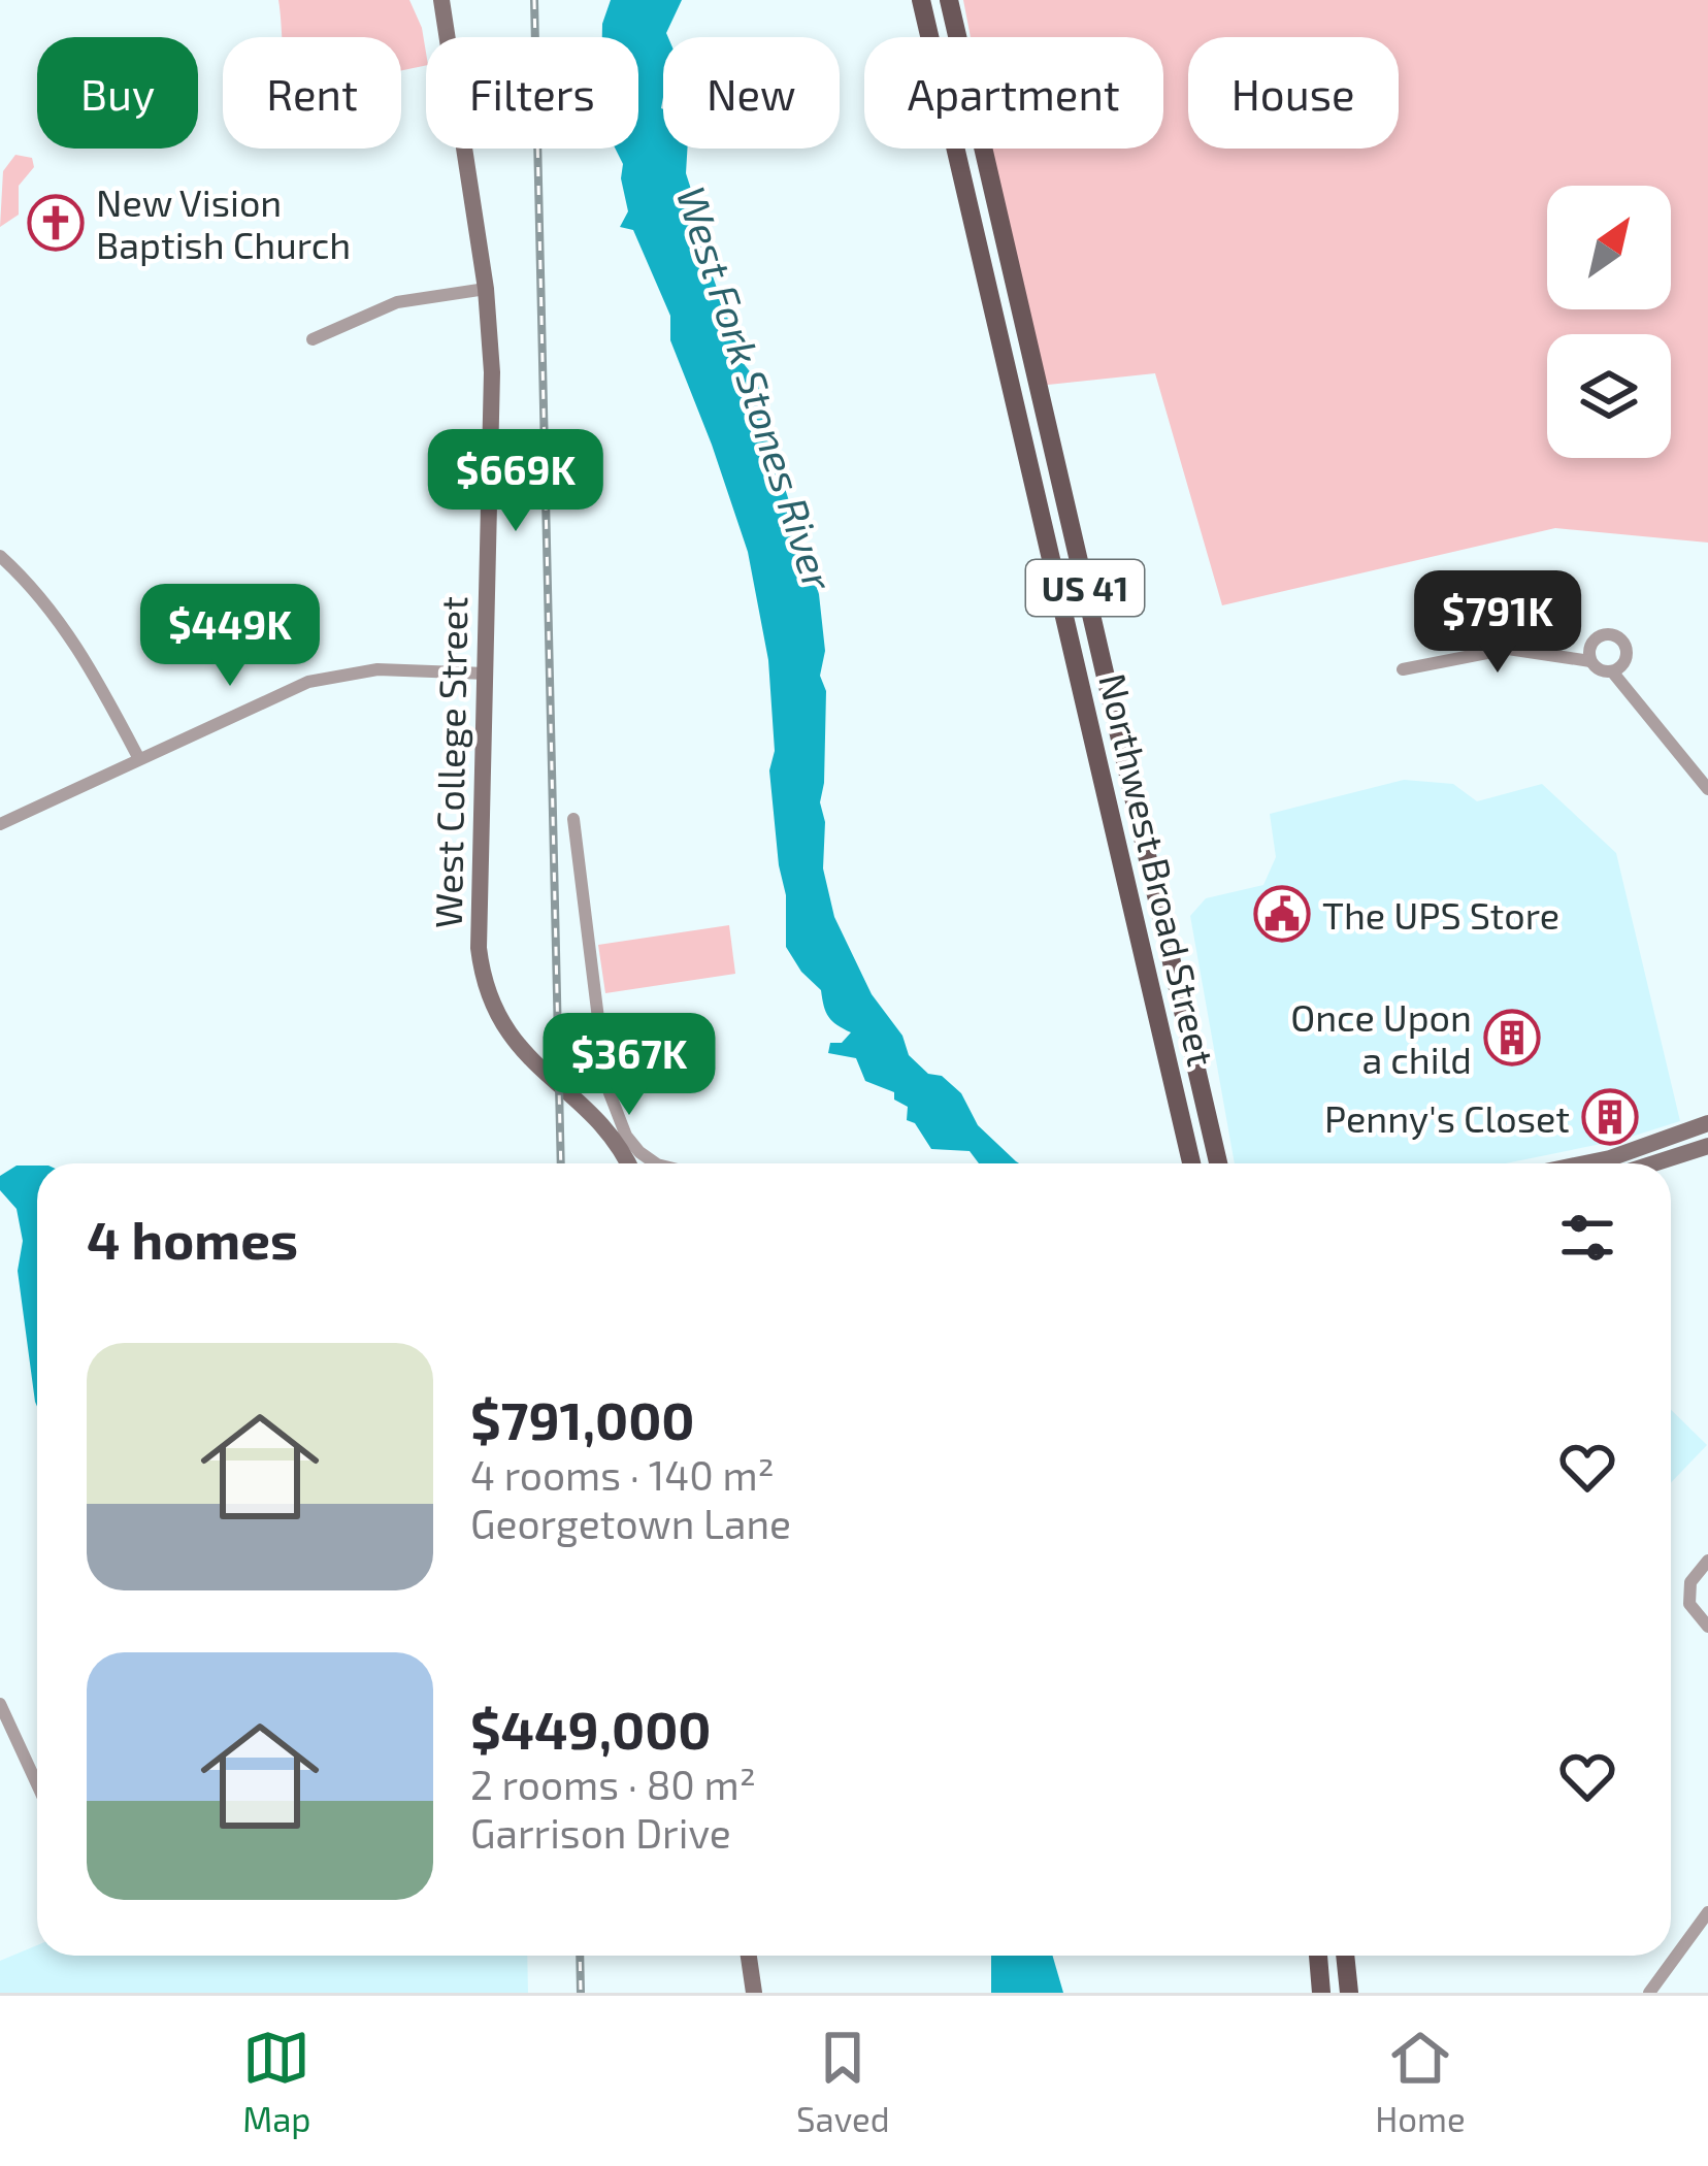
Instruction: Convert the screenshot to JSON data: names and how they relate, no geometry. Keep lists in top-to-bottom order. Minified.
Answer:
{"streets":{"main road":["US 41","Northwest Broad Street"],"street":["West College Street"]},"water":["West Fork Stones River"],"places":{"church":["New Vision Baptish Church"],"public building":["The UPS Store"],"building":["Once Upon a child","Penny's Closet"]},"north":"top right","page":{"chip":["Buy","Rent","Filters","New","Apartment","House"],"price":["$669K","$791K","$449K","$367K"],"heading":"4 homes","list":[{"name":"$791,000","note":"4 rooms · 140 m² · Georgetown Lane"},{"name":"$449,000","note":"2 rooms · 80 m² · Garrison Drive"}],"tabs":["Map","Saved","Home"]}}
